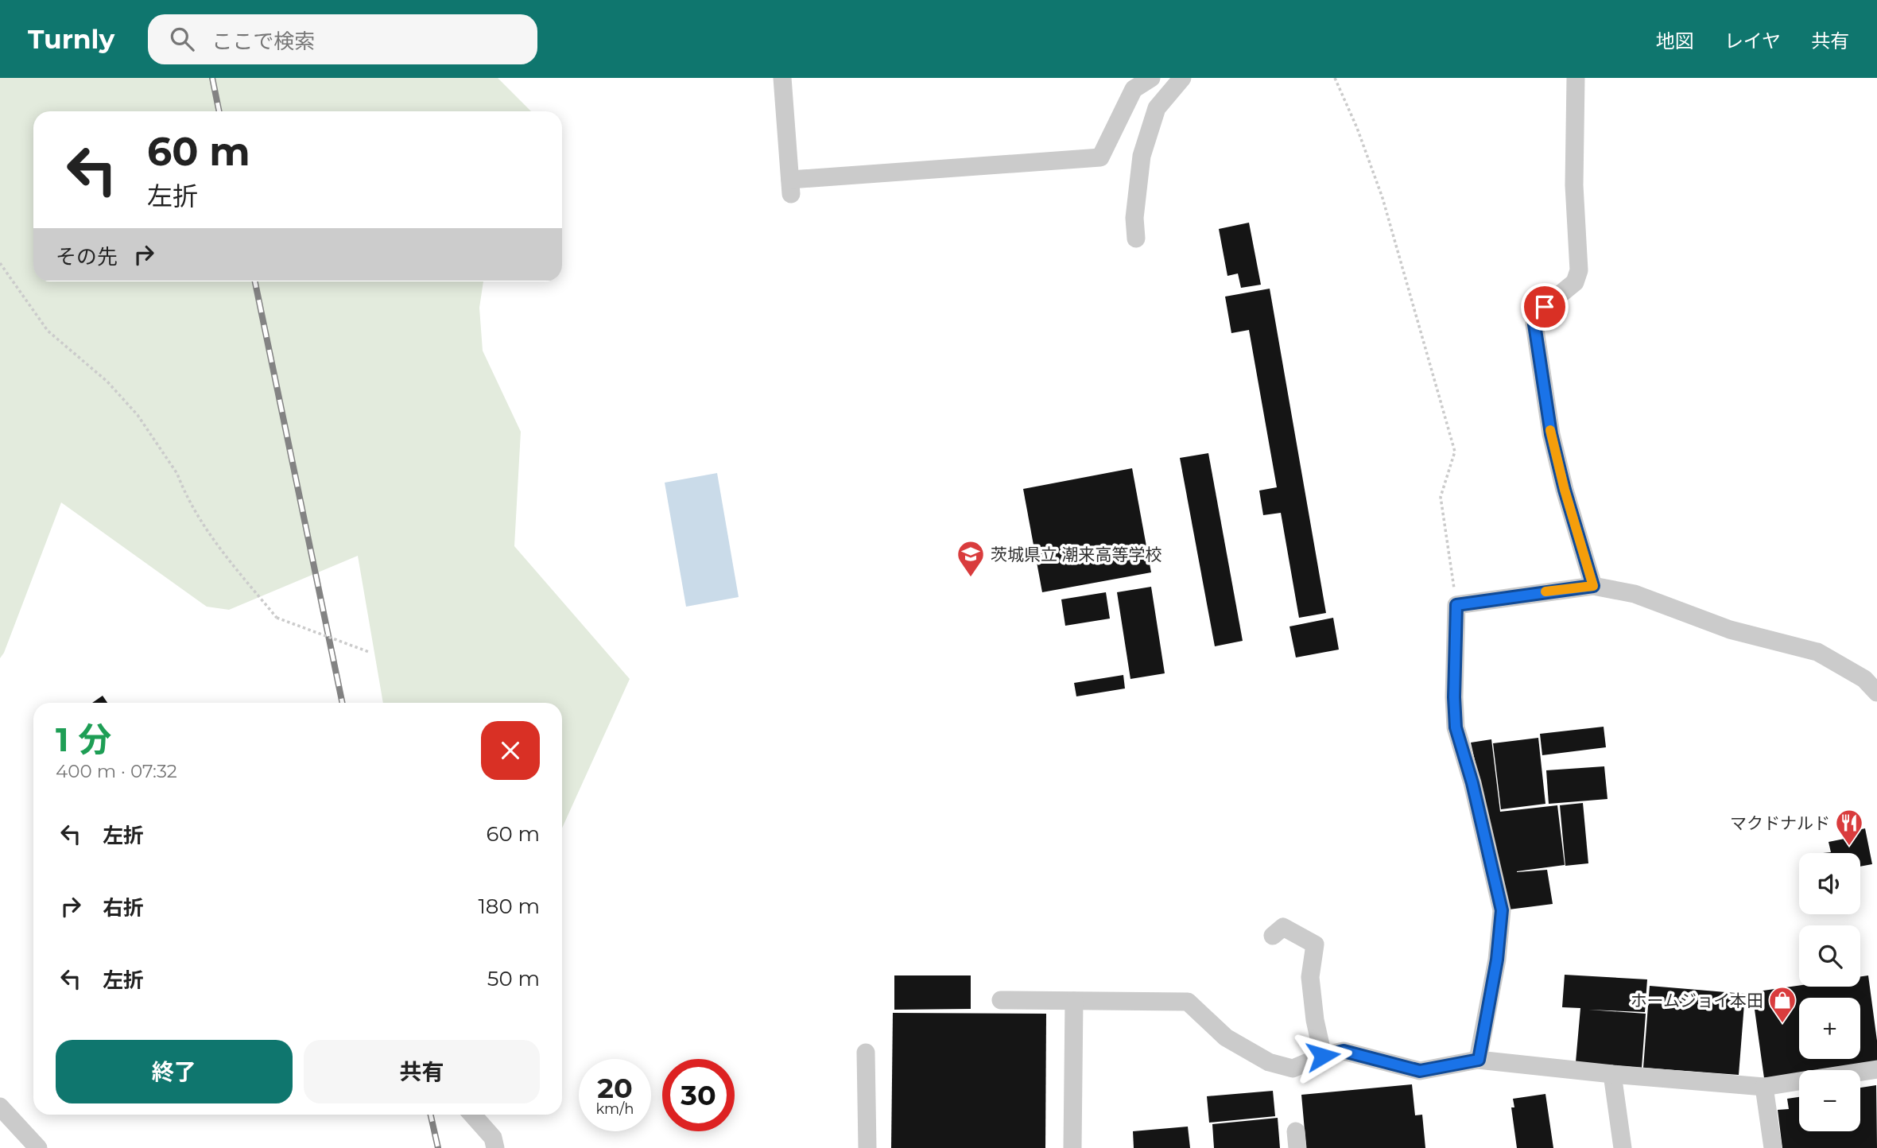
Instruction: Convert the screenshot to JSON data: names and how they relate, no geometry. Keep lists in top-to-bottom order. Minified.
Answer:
{"places":{"school or university":["茨城県立 潮来高等学校"],"restaurant":["マクドナルド"],"shop":["ホームジョイ本田"]},"page":{"header":"Turnly","search":"ここで検索","nav":["地図","レイヤ","共有"],"turn":["60 m","左折"],"then":"その先","heading":["1 分","400 m · 07:32"],"list":[{"name":"左折","value":"60 m"},{"name":"右折","value":"180 m"},{"name":"左折","value":"50 m"}],"map_buttons":["+","−"],"buttons":["終了","共有"],"speed":"20 km/h","limit":"30"}}
